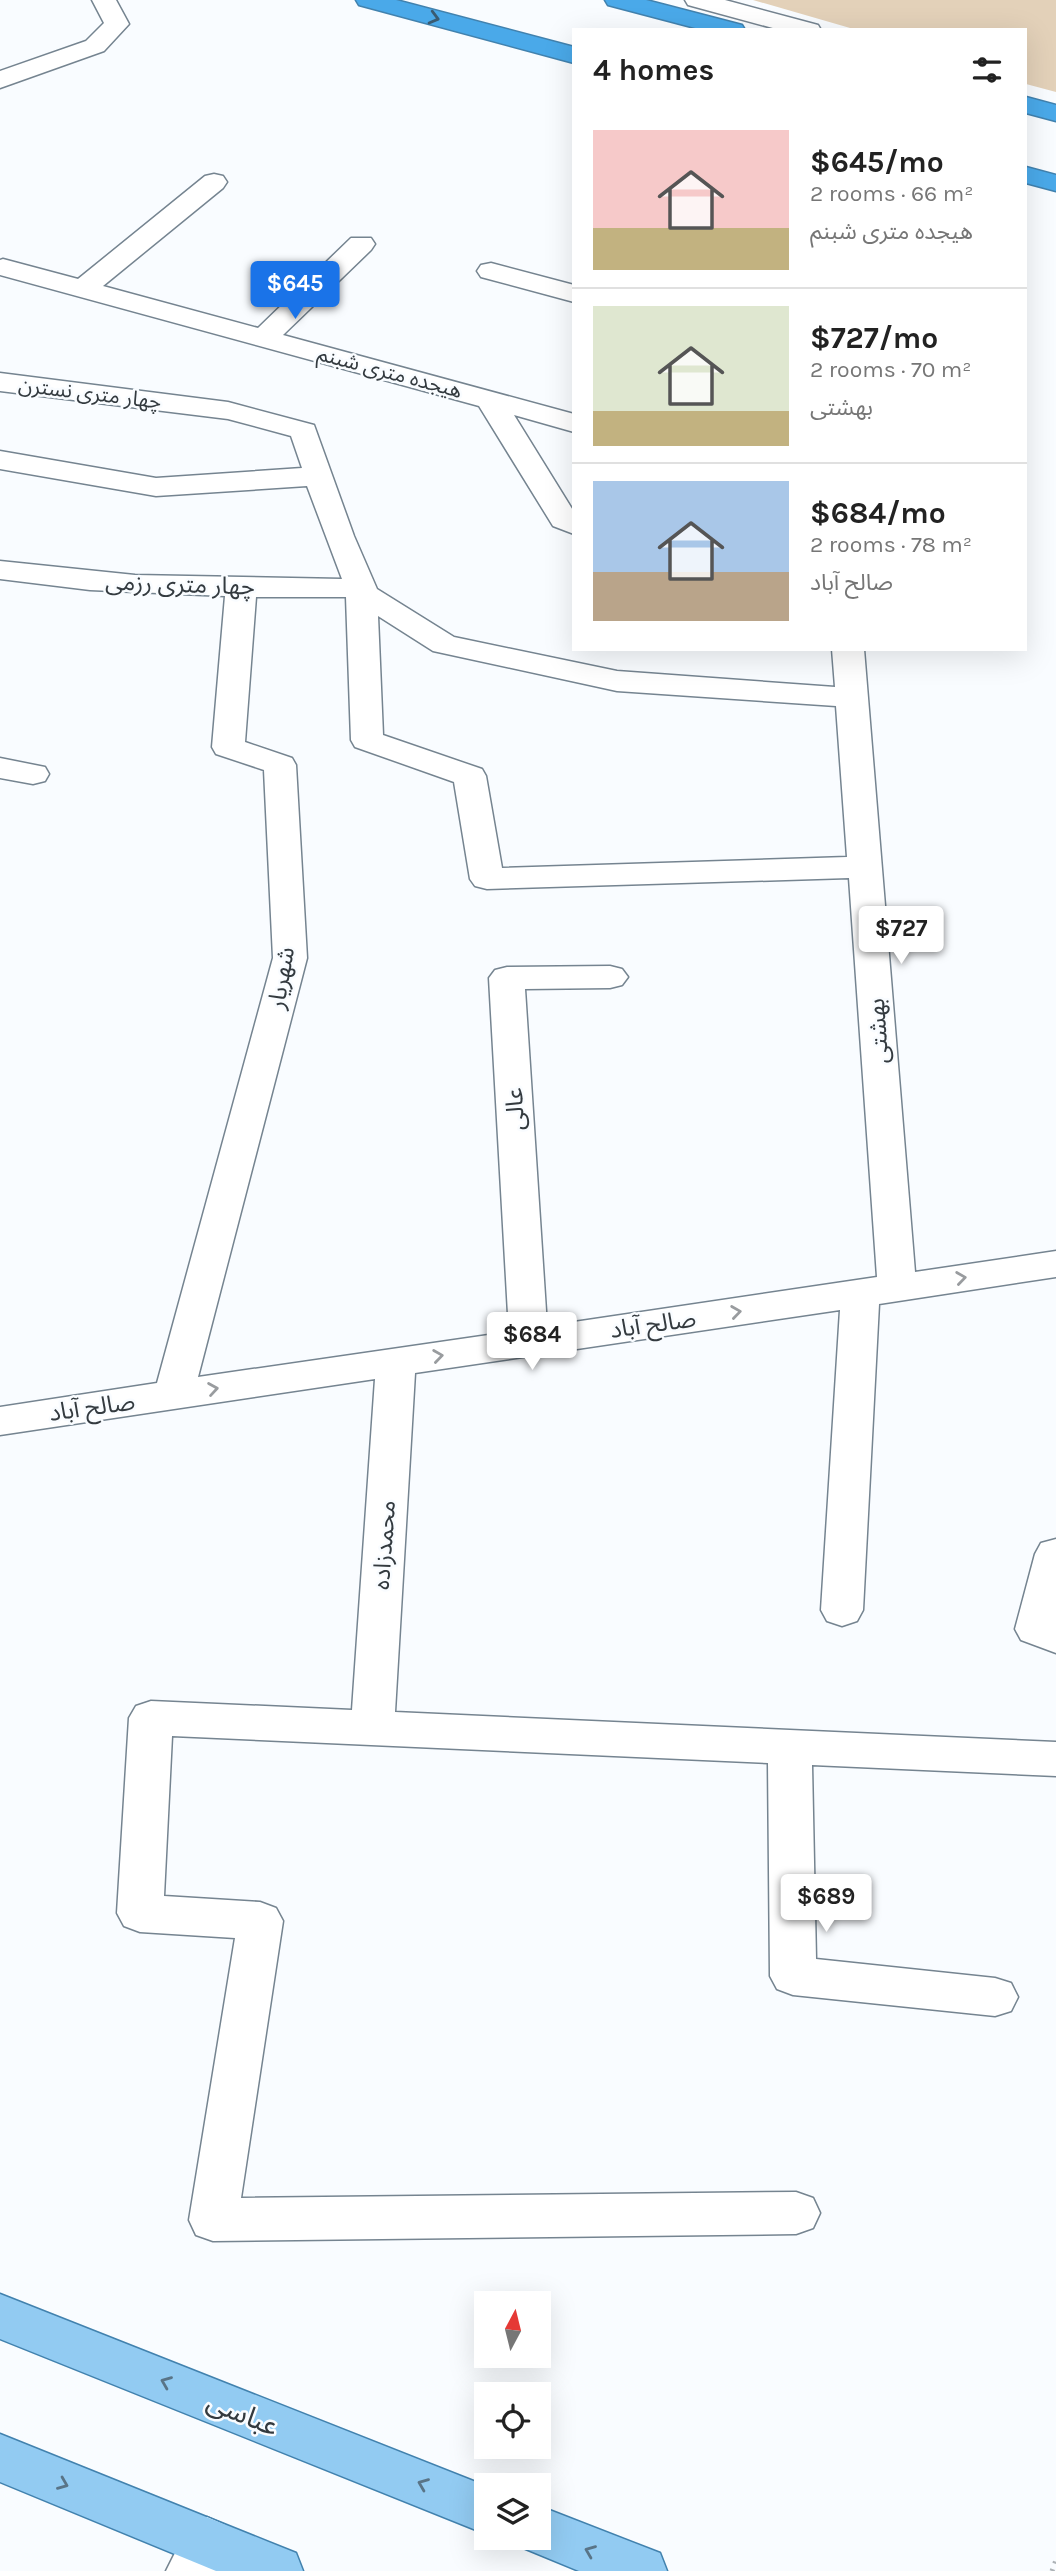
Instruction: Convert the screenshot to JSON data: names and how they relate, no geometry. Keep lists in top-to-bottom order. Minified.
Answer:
{"streets":{"main road":["عباسى"],"street":["هیجده متری شبنم","چهار متری نسترن","چهار متری رزمی","شهریار","بهشتی","عالی","صالح آباد","محمدزاده"]},"crossings":[["چهار متری رزمی","شهریار"],["شهریار","صالح آباد"],["بهشتی","صالح آباد"],["عالی","صالح آباد"],["صالح آباد","محمدزاده"]],"one_way":["صالح آباد"],"north":"top","page":{"heading":"4 homes","list":[{"name":"$645/mo","note":"2 rooms · 66 m² · هیجده متری شبنم"},{"name":"$727/mo","note":"2 rooms · 70 m² · بهشتی"},{"name":"$684/mo","note":"2 rooms · 78 m² · صالح آباد"}],"price":["$645","$727","$684","$689"]}}
